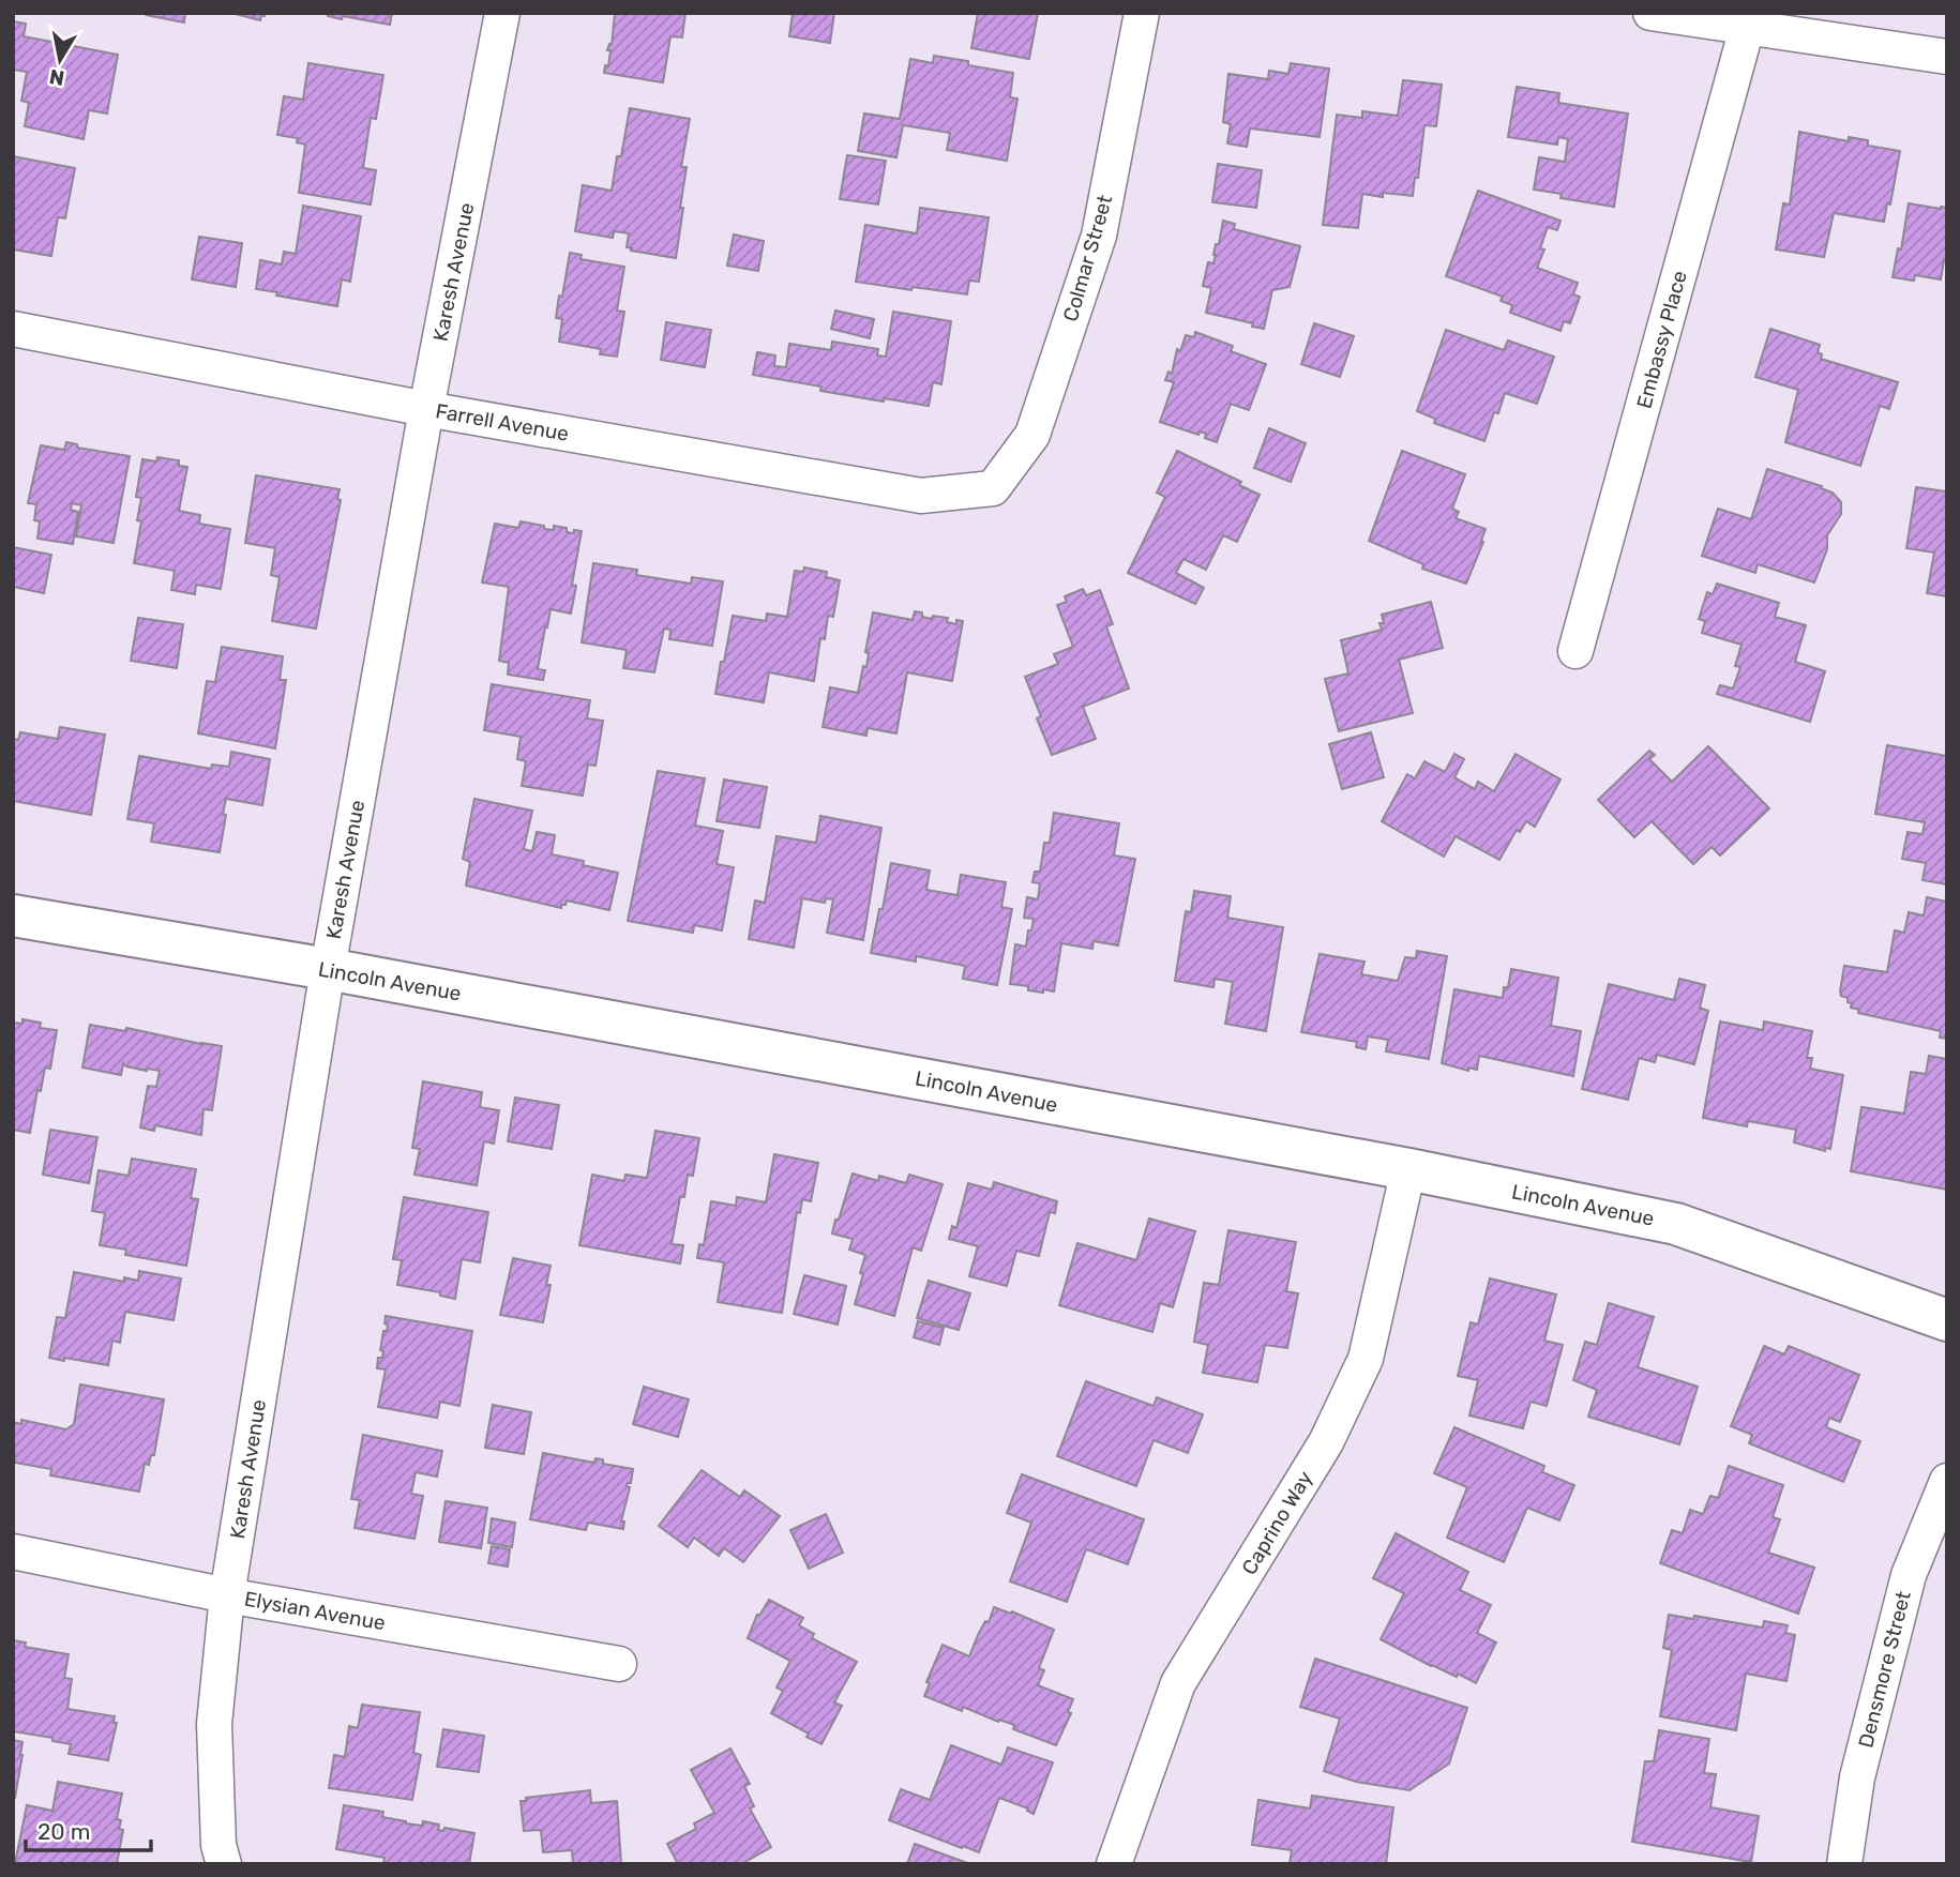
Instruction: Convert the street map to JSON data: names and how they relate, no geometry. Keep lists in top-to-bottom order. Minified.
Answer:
{"streets":{"street":["Colmar Street","Karesh Avenue","Embassy Place","Farrell Avenue","Lincoln Avenue","Caprino Way","Elysian Avenue","Densmore Street"]},"crossings":[["Colmar Street","Farrell Avenue"],["Karesh Avenue","Farrell Avenue"],["Karesh Avenue","Lincoln Avenue"],["Karesh Avenue","Elysian Avenue"],["Lincoln Avenue","Caprino Way"]],"scale_bar":"20 m","north":"bottom"}
